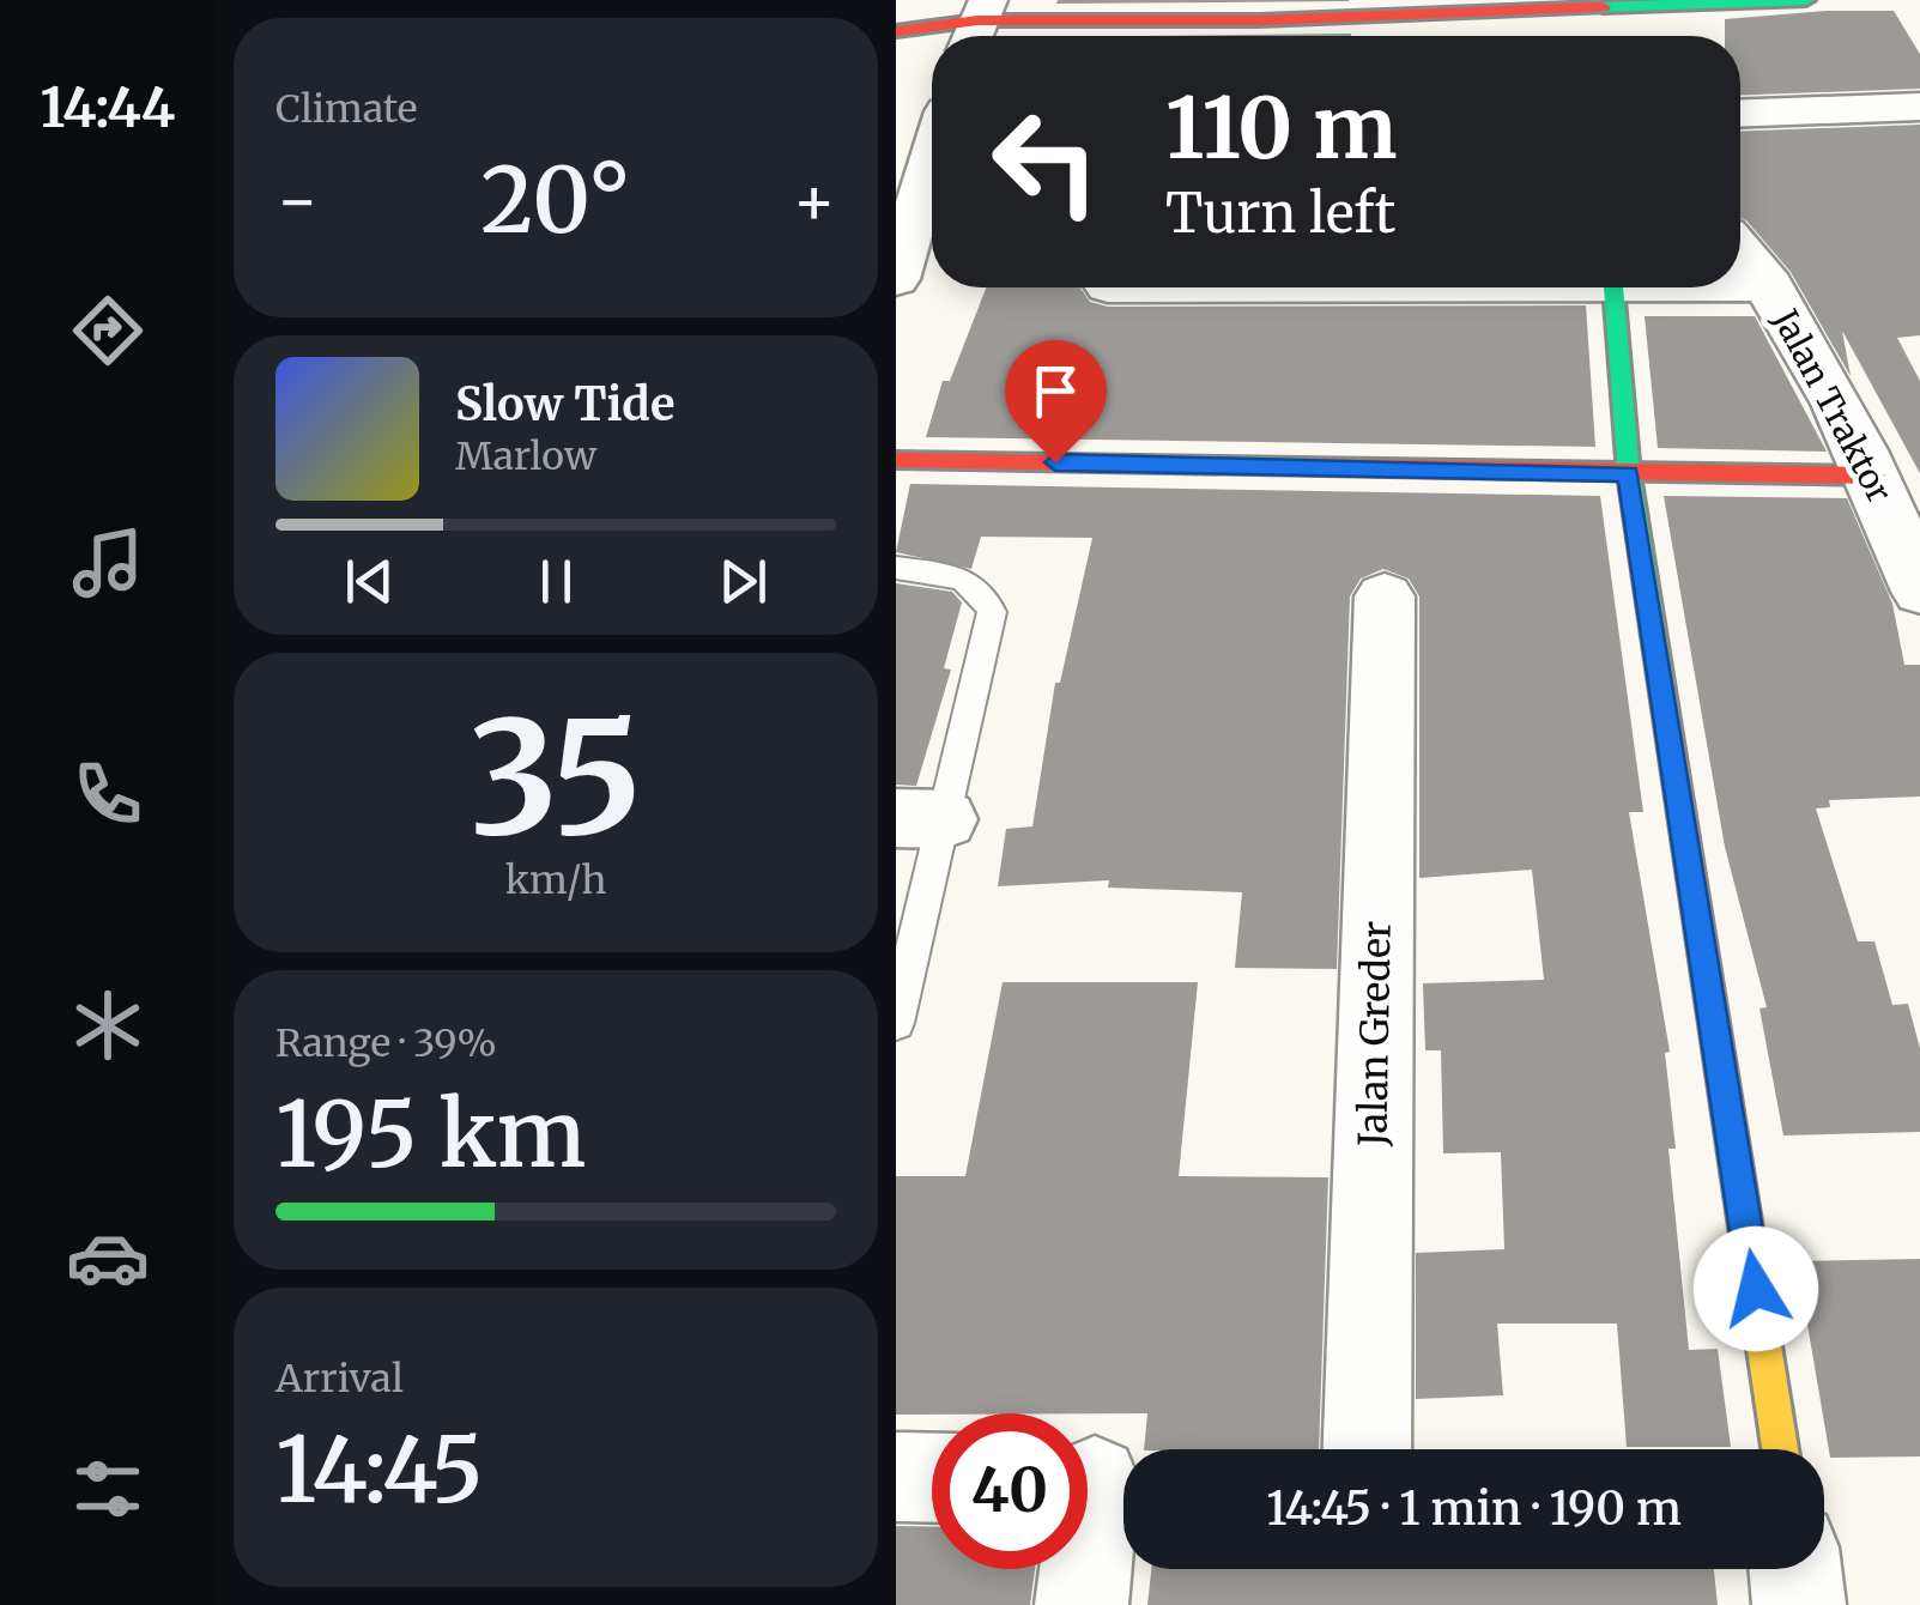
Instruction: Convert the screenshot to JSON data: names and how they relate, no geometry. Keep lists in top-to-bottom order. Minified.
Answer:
{"streets":{"street":["Jalan Traktor","Jalan Greder"]},"page":{"tabs":"14:44","tile":["Climate",["35","km/h"],["Range · 39%","195 km"],["Arrival","14:45"]],"turn":["110 m","Turn left"],"heat":["−","20°","+"],"song":["Slow Tide","Marlow"],"limit":"40","trip":"14:45 · 1 min · 190 m"}}
